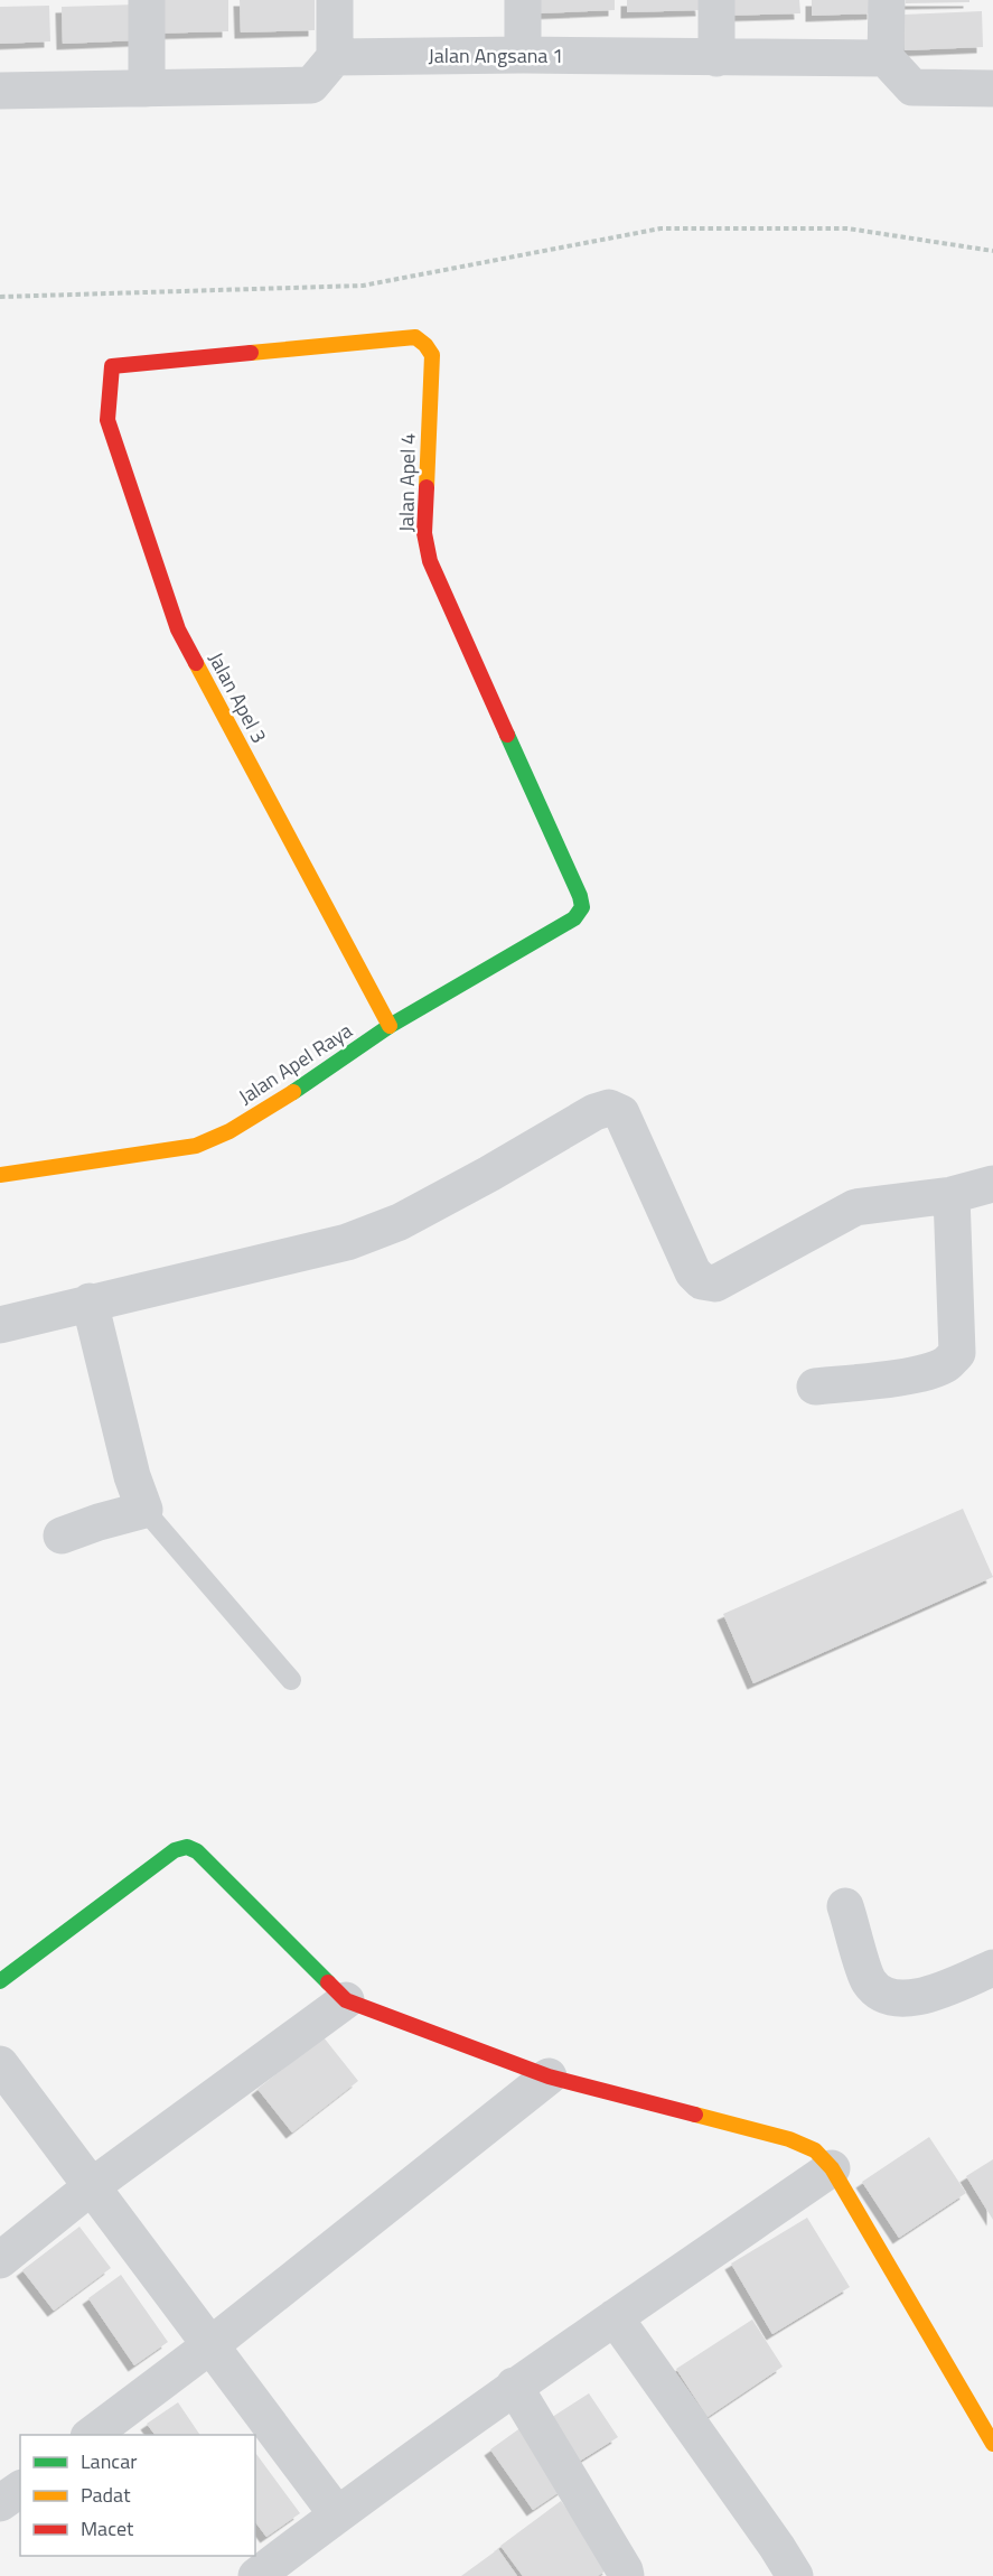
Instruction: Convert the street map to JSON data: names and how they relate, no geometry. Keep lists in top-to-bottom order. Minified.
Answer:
{"streets":{"street":["Jalan Angsana 1","Jalan Apel 4","Jalan Apel 3","Jalan Apel Raya"]},"crossings":[["Jalan Apel 4","Jalan Apel 3"],["Jalan Apel 4","Jalan Apel Raya"],["Jalan Apel 3","Jalan Apel Raya"]],"legend":["Lancar","Padat","Macet"]}
